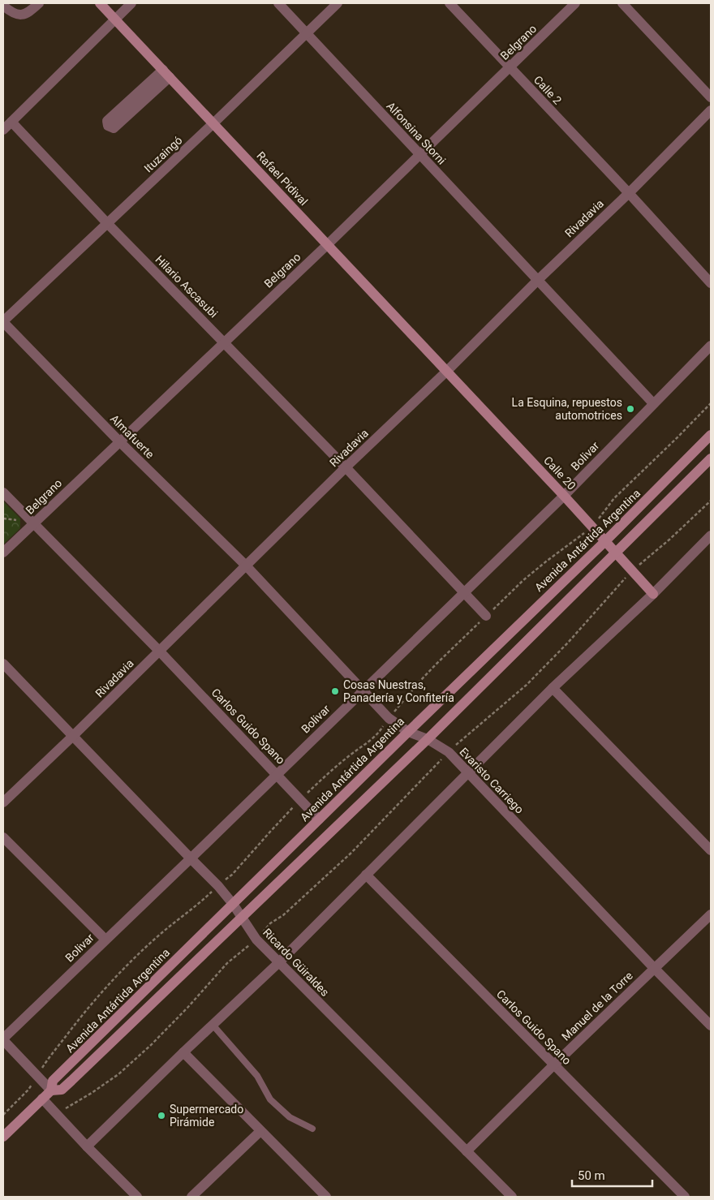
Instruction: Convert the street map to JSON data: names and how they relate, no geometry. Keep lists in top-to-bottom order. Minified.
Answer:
{"streets":{"main road":["Rafael Pidival","Calle 20","Avenida Antártida Argentina"],"street":["Belgrano","Calle 2","Alfonsina Storni","Ituzaingó","Rivadavia","Hilario Ascasubi","Almafuerte","Bolivar","Carlos Guido Spano","Evaristo Carriego","Ricardo Güiraldes","Manuel de la Torre"]},"crossings":[["Belgrano","Calle 2"],["Belgrano","Alfonsina Storni"],["Belgrano","Rafael Pidival"],["Belgrano","Hilario Ascasubi"],["Belgrano","Almafuerte"],["Belgrano","Carlos Guido Spano"],["Calle 2","Rivadavia"],["Alfonsina Storni","Ituzaingó"],["Alfonsina Storni","Rivadavia"],["Alfonsina Storni","Bolivar"],["Ituzaingó","Rafael Pidival"],["Ituzaingó","Hilario Ascasubi"],["Ituzaingó","Almafuerte"],["Rafael Pidival","Rivadavia"],["Rafael Pidival","Calle 20"],["Rivadavia","Hilario Ascasubi"],["Rivadavia","Almafuerte"],["Rivadavia","Calle 20"],["Rivadavia","Carlos Guido Spano"],["Rivadavia","Evaristo Carriego"],["Rivadavia","Ricardo Güiraldes"],["Hilario Ascasubi","Bolivar"],["Almafuerte","Evaristo Carriego"],["Bolivar","Calle 20"],["Bolivar","Carlos Guido Spano"],["Bolivar","Evaristo Carriego"],["Bolivar","Ricardo Güiraldes"],["Calle 20","Avenida Antártida Argentina"],["Avenida Antártida Argentina","Carlos Guido Spano"],["Avenida Antártida Argentina","Evaristo Carriego"],["Avenida Antártida Argentina","Ricardo Güiraldes"],["Carlos Guido Spano","Manuel de la Torre"],["Evaristo Carriego","Manuel de la Torre"],["Ricardo Güiraldes","Manuel de la Torre"]],"places":["La Esquina, repuestos automotrices","Cosas Nuestras, Panadería y Confitería","Supermercado Pirámide"],"scale_bar":"50 m"}
